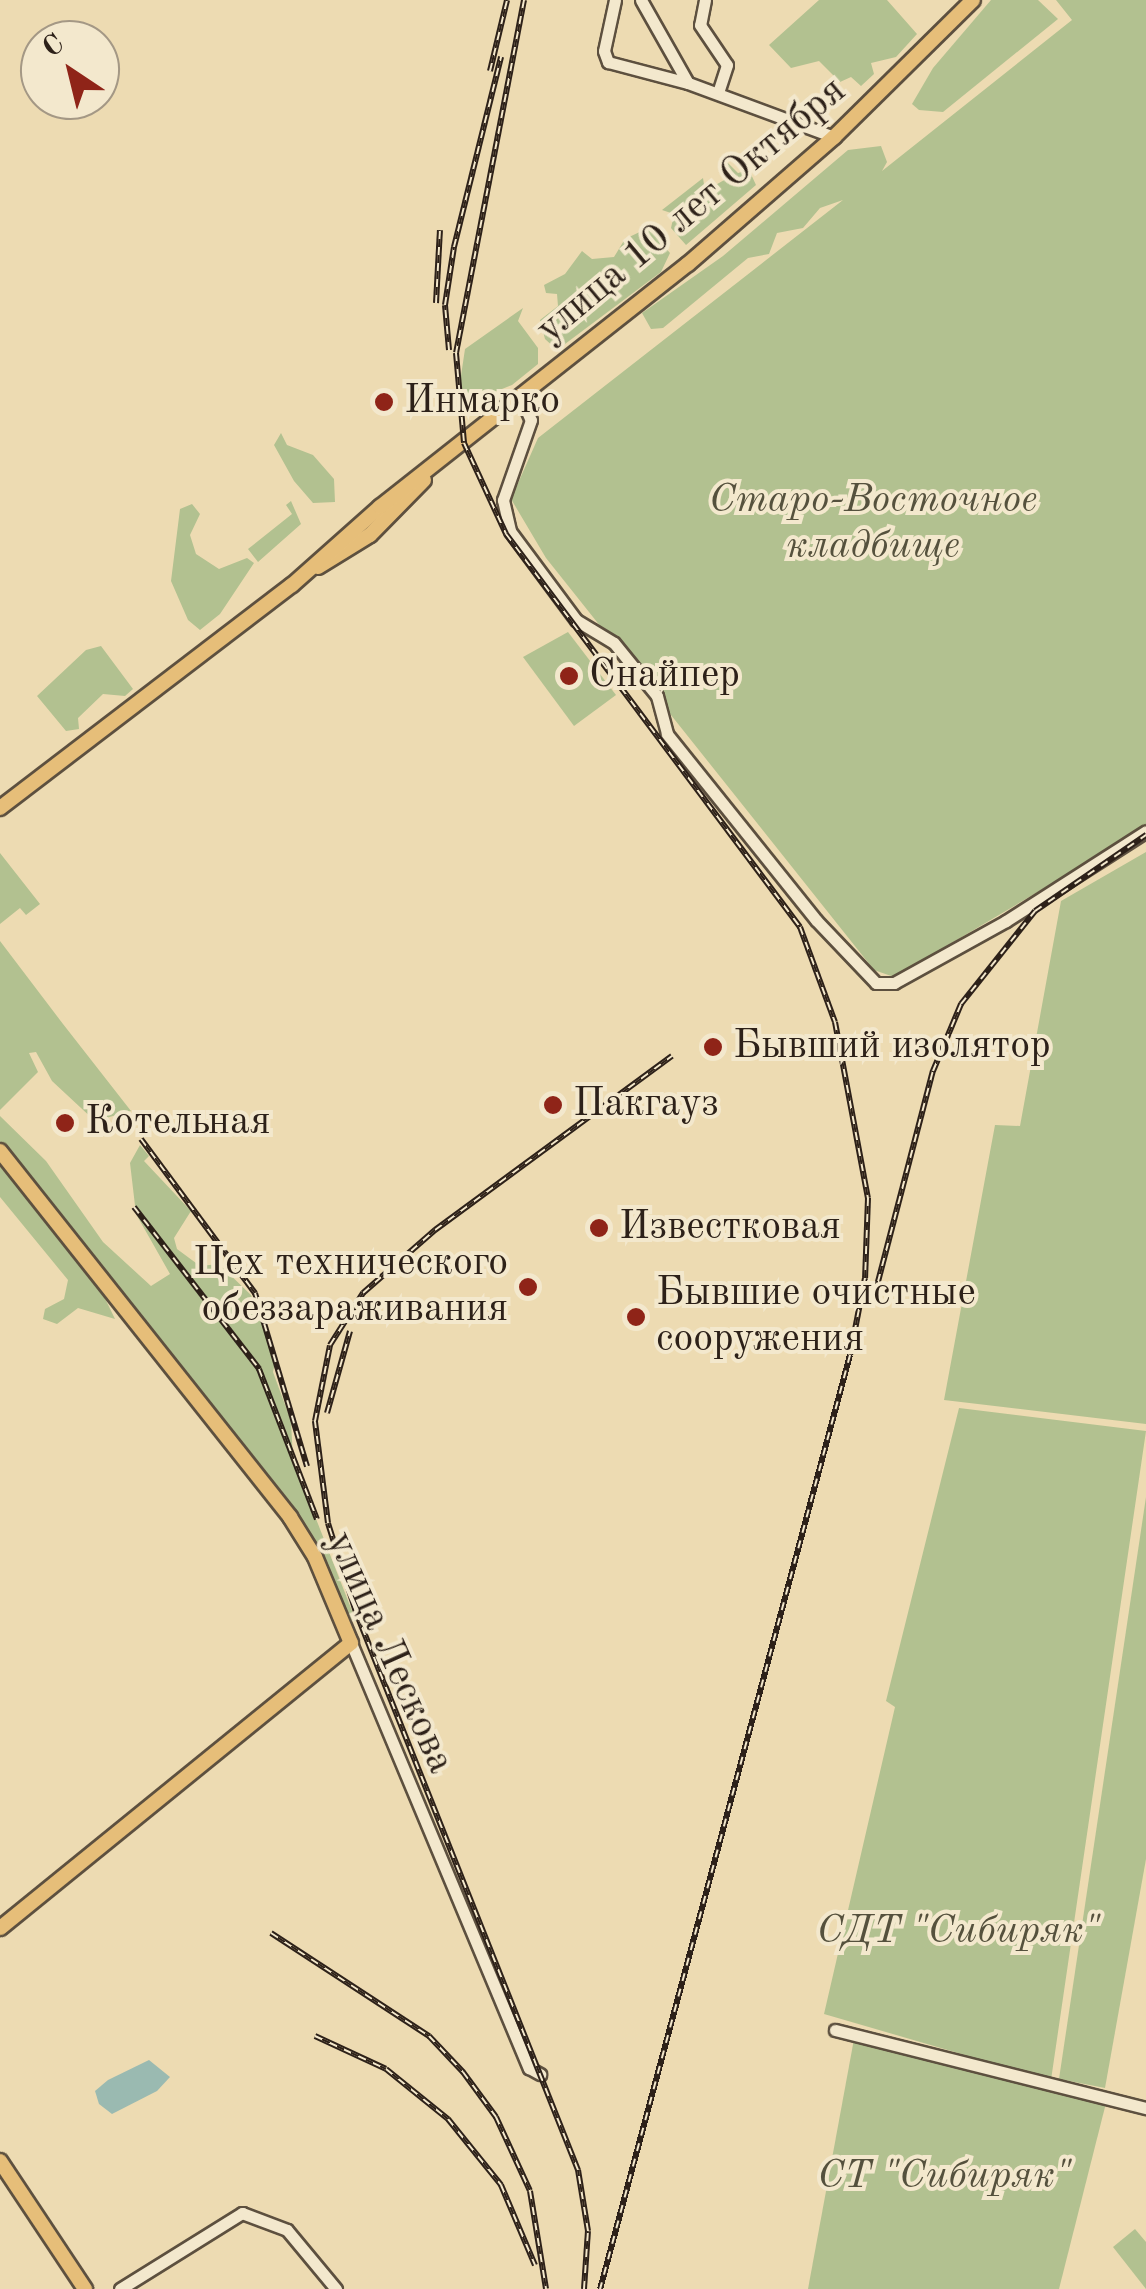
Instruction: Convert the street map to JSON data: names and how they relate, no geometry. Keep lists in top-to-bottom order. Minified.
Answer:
{"streets":{"main road":["улица 10 лет Октября","улица Лескова"]},"parks":["Старо-Восточное кладбище","СДТ \"Сибиряк\"","СТ \"Сибиряк\""],"places":["Инмарко","Снайпер","Бывший изолятор","Пакгауз","Котельная","Известковая","Цех технического обеззараживания","Бывшие очистные сооружения"],"north":"top left"}
